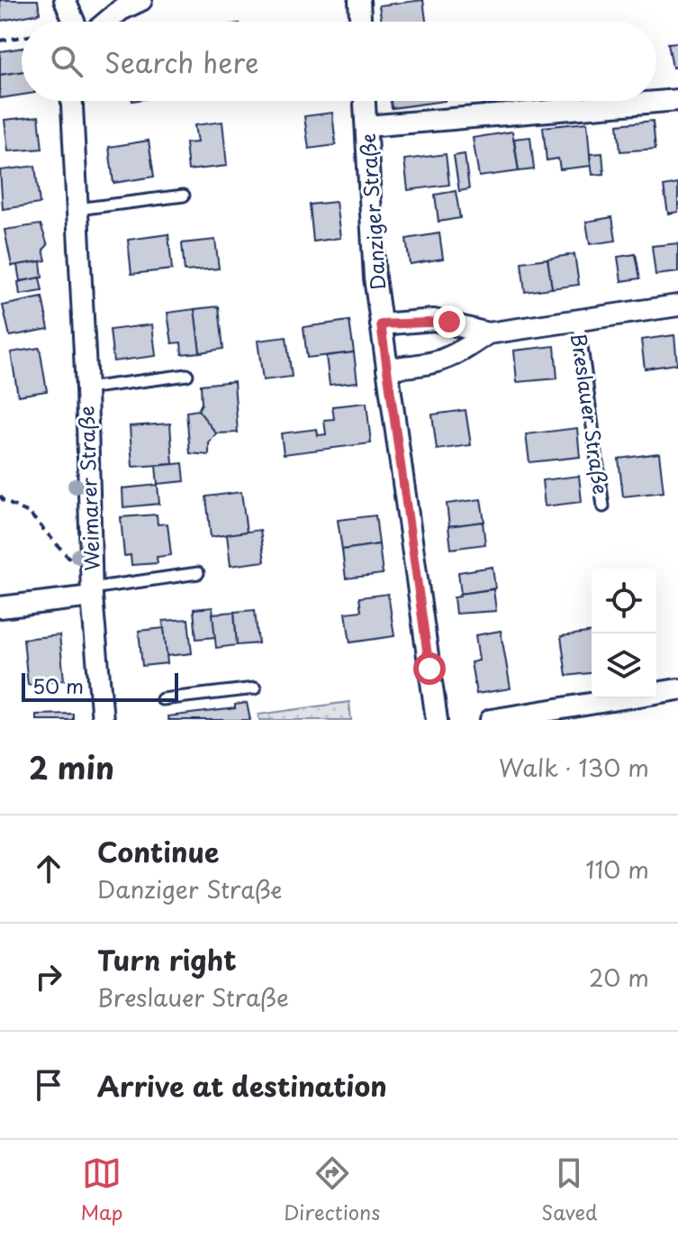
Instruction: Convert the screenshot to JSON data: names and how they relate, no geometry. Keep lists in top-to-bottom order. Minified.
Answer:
{"streets":{"street":["Danziger Straße","Breslauer Straße","Weimarer Straße"]},"crossings":[["Danziger Straße","Breslauer Straße"]],"scale_bar":"50 m","page":{"search":"Search here","scale":"50 m","heading":["2 min","Walk · 130 m"],"list":[["Continue","Danziger Straße","110 m"],["Turn right","Breslauer Straße","20 m"],"Arrive at destination"],"nav":["Map","Directions","Saved"]}}
